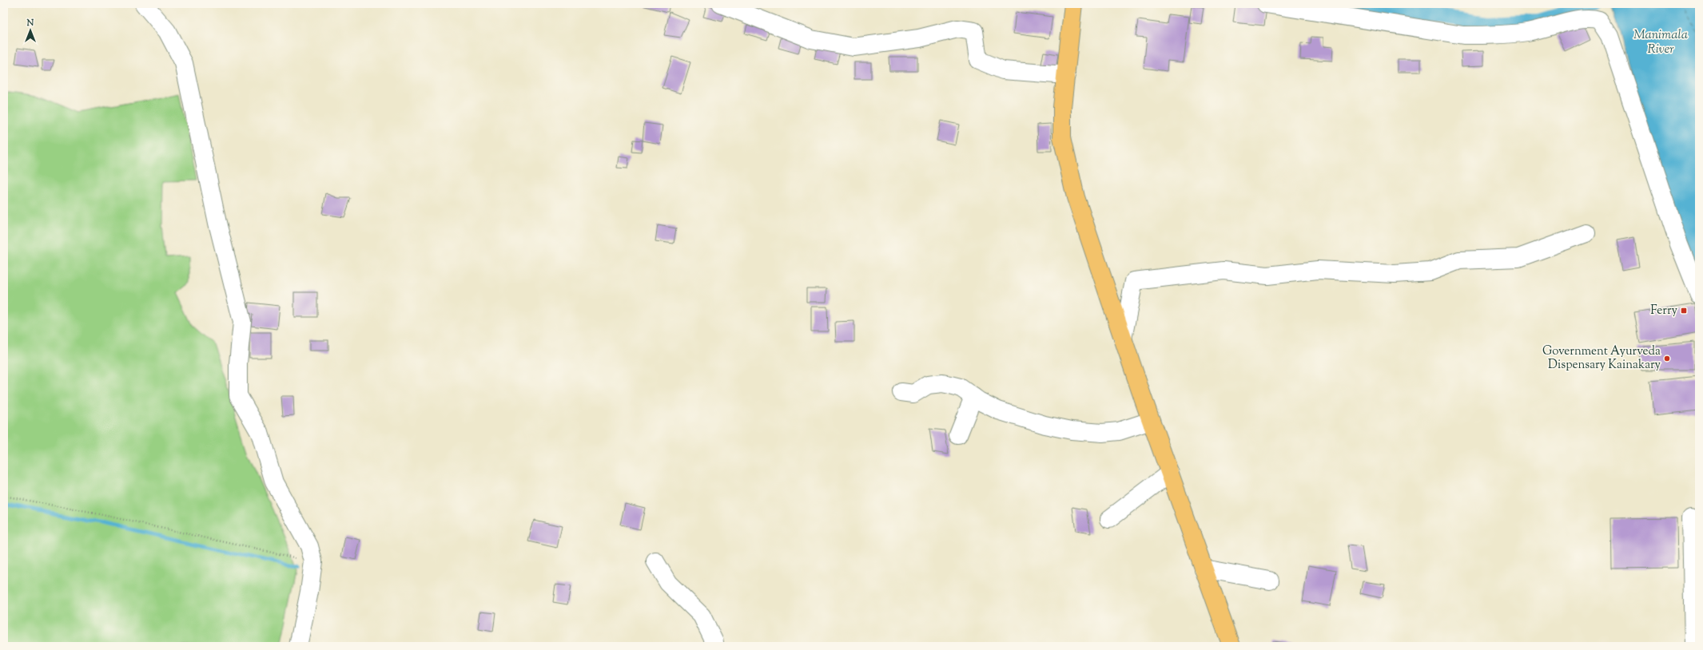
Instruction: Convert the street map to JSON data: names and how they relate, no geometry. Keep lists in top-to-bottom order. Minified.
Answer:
{"water":["Manimala River"],"places":{"transit":["Ferry"],"other":["Government Ayurveda Dispensary Kainakary"]},"north":"top"}
